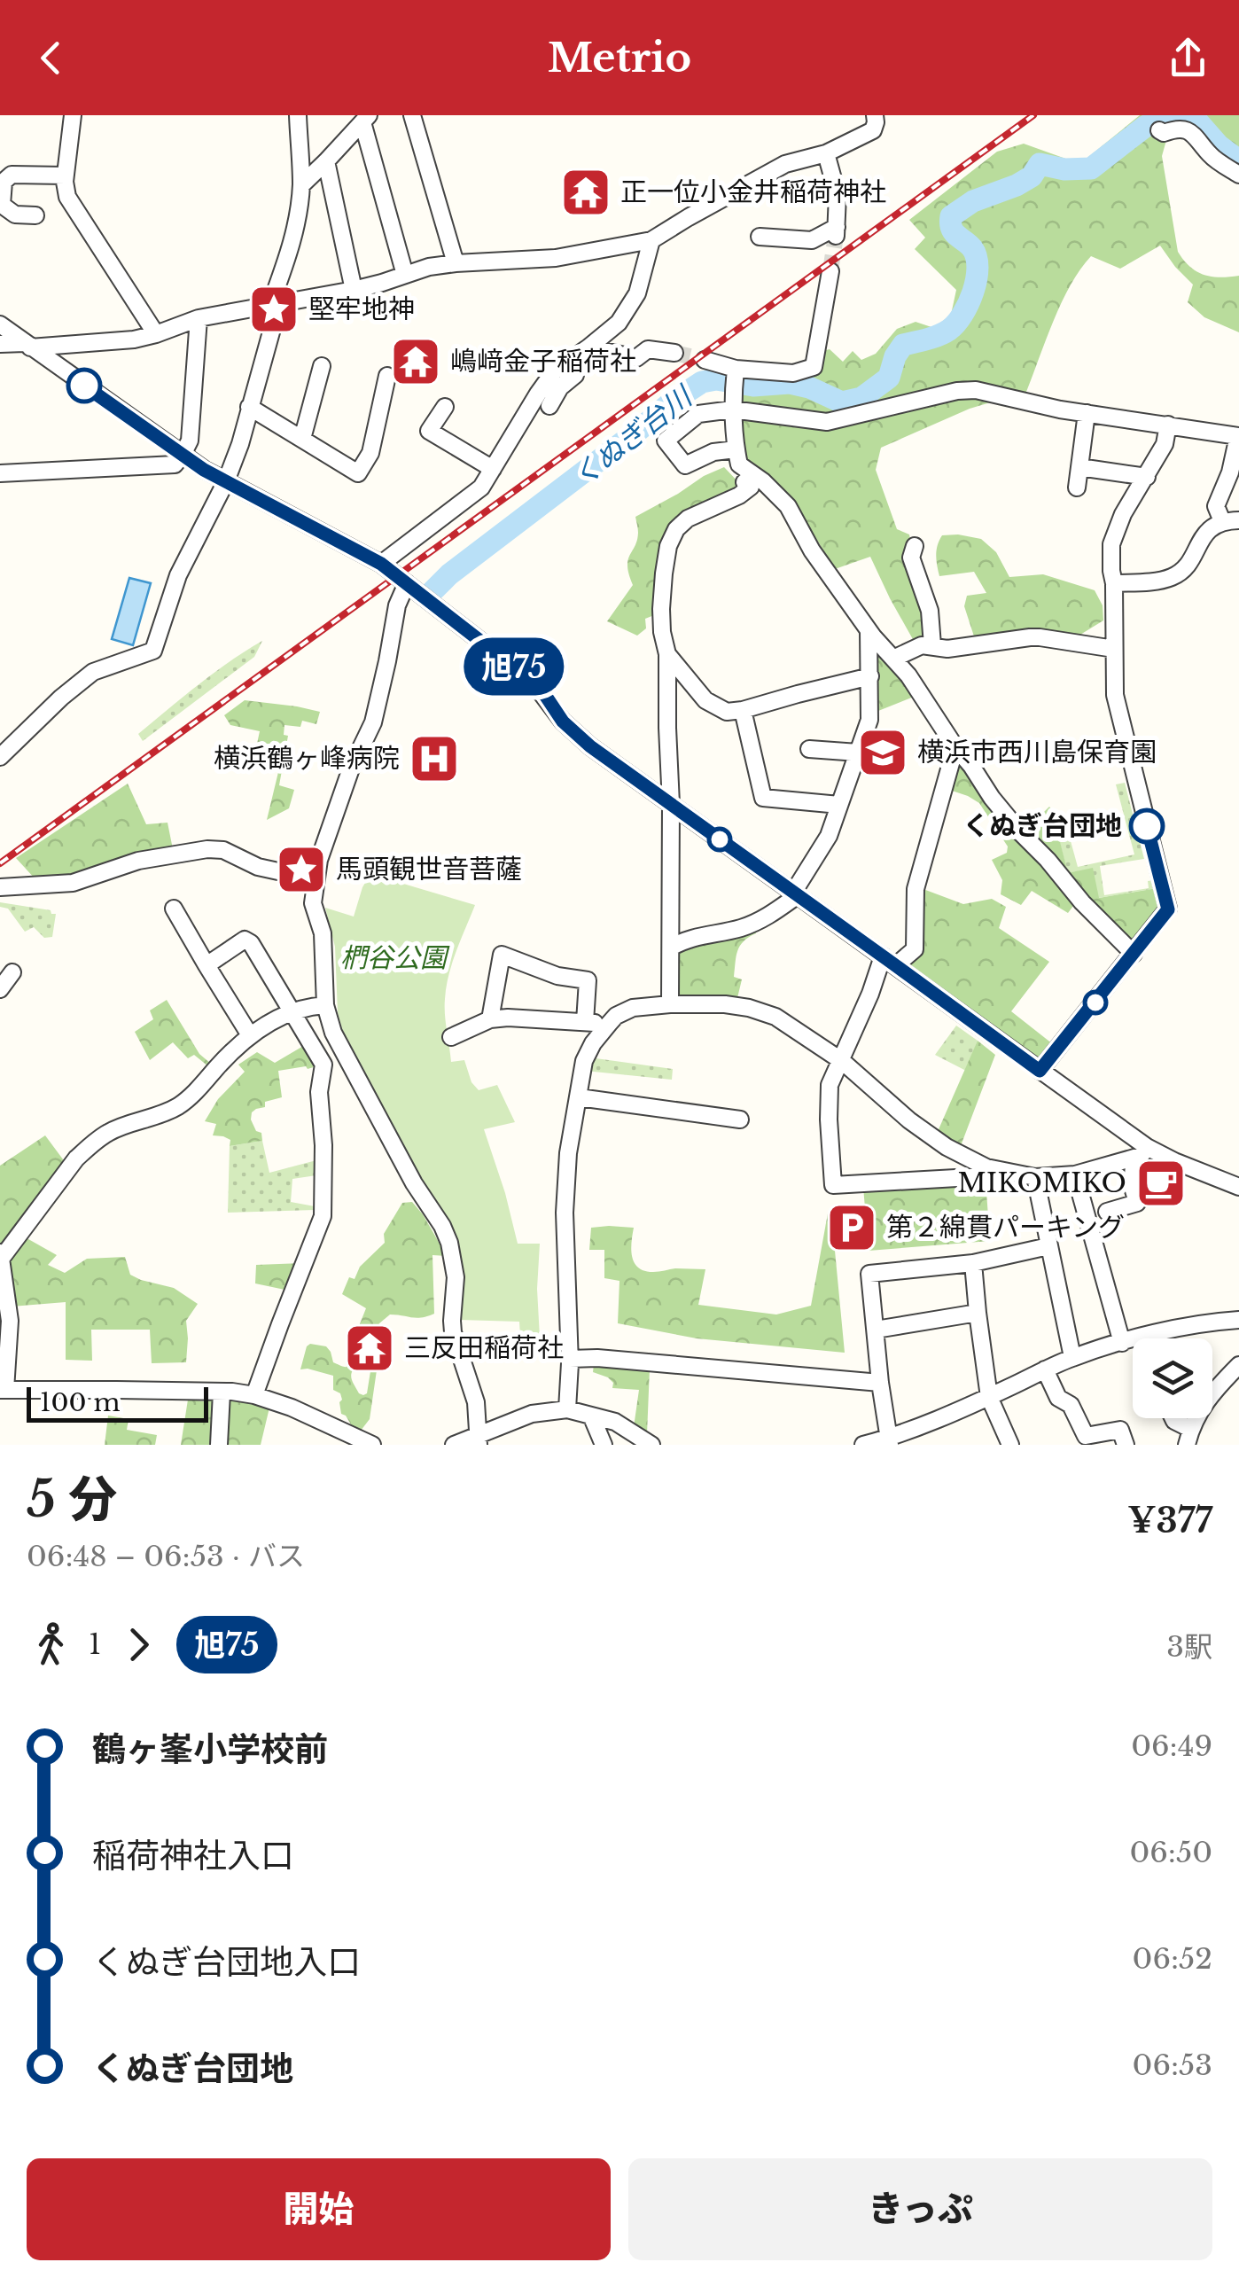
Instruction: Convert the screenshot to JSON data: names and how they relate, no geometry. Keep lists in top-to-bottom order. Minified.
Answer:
{"water":["くぬぎ台川"],"parks":["椚谷公園"],"places":{"temple":["正一位小金井稲荷神社","嶋﨑金子稲荷社","三反田稲荷社"],"place":["堅牢地神","馬頭観世音菩薩"],"school or university":["横浜市西川島保育園"],"hospital":["横浜鶴ヶ峰病院"],"other":["くぬぎ台団地"],"cafe":["MIKOMIKO"],"parking":["第２綿貫パーキング"]},"lines":["bus line 旭75"],"scale_bar":"100 m","page":{"header":"Metrio","on_map":"旭75","scale":"100 m","heading":["5 分","06:48 – 06:53 · バス","¥377"],"legs":["1","旭75","3駅"],"list":[{"name":"鶴ヶ峯小学校前","value":"06:49"},{"name":"稲荷神社入口","value":"06:50"},{"name":"くぬぎ台団地入口","value":"06:52"},{"name":"くぬぎ台団地","value":"06:53"}],"buttons":["開始","きっぷ"]}}
